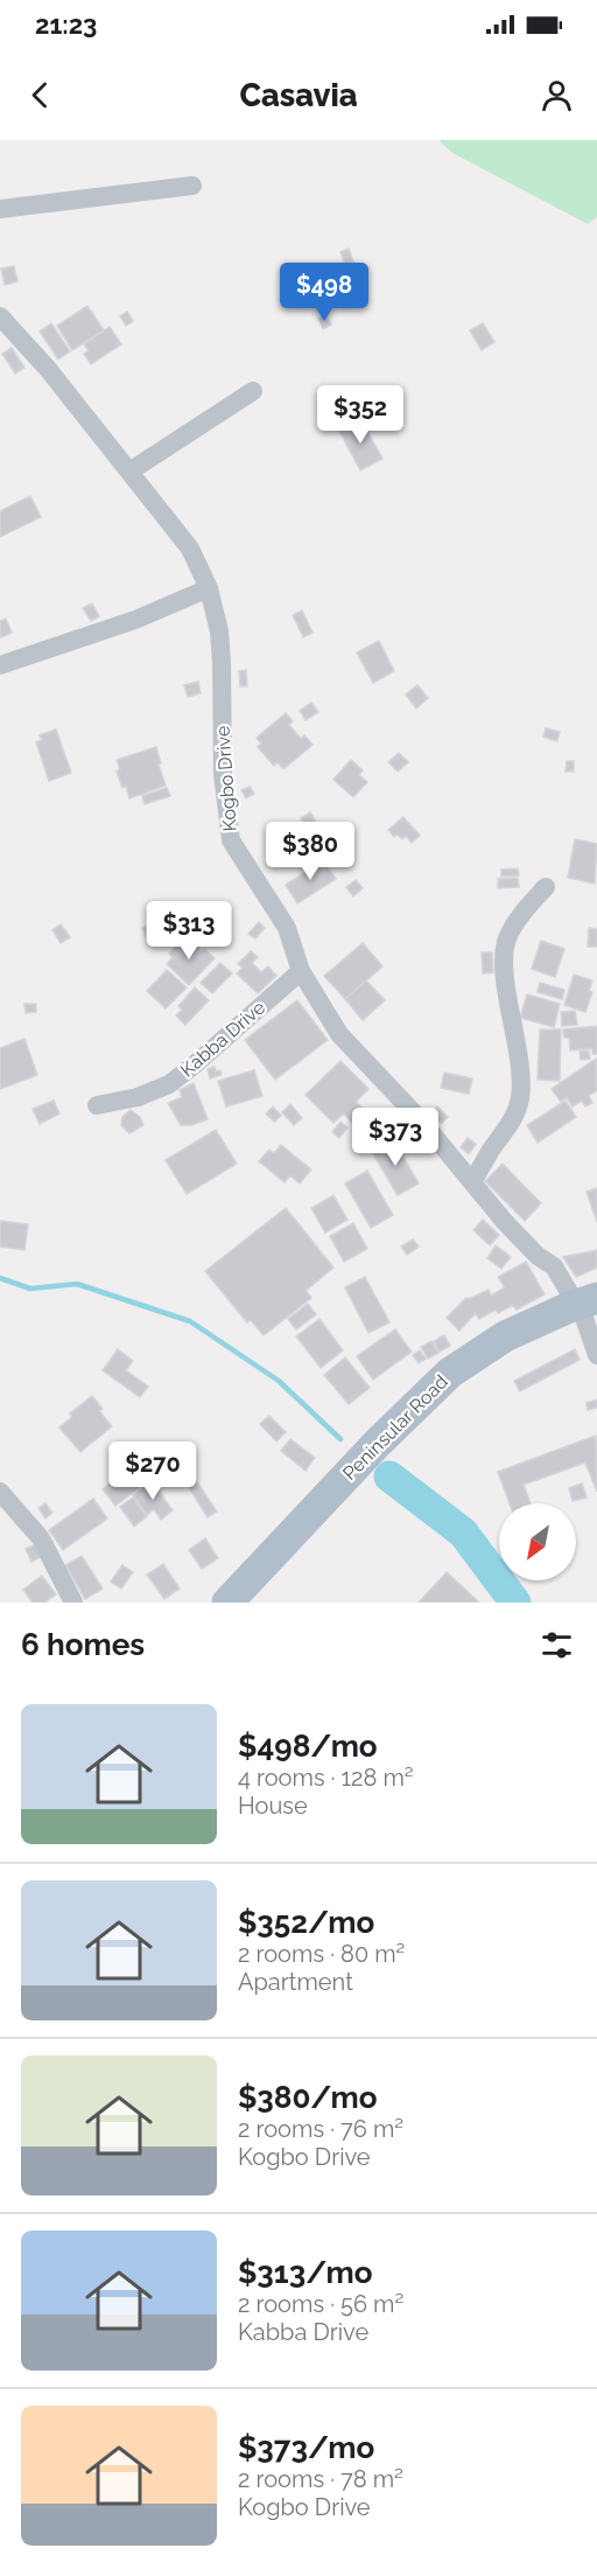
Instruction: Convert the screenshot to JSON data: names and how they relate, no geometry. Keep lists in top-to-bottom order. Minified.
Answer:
{"streets":{"main road":["Peninsular Road"],"street":["Kogbo Drive","Kabba Drive"]},"crossings":[["Kogbo Drive","Kabba Drive"],["Kogbo Drive","Peninsular Road"]],"north":"bottom left","page":{"status":"21:23","header":"Casavia","price":["$498","$352","$380","$313","$373","$270"],"heading":"6 homes","list":[{"name":"$498/mo","note":"4 rooms · 128 m² · House"},{"name":"$352/mo","note":"2 rooms · 80 m² · Apartment"},{"name":"$380/mo","note":"2 rooms · 76 m² · Kogbo Drive"},{"name":"$313/mo","note":"2 rooms · 56 m² · Kabba Drive"},{"name":"$373/mo","note":"2 rooms · 78 m² · Kogbo Drive"}]}}
